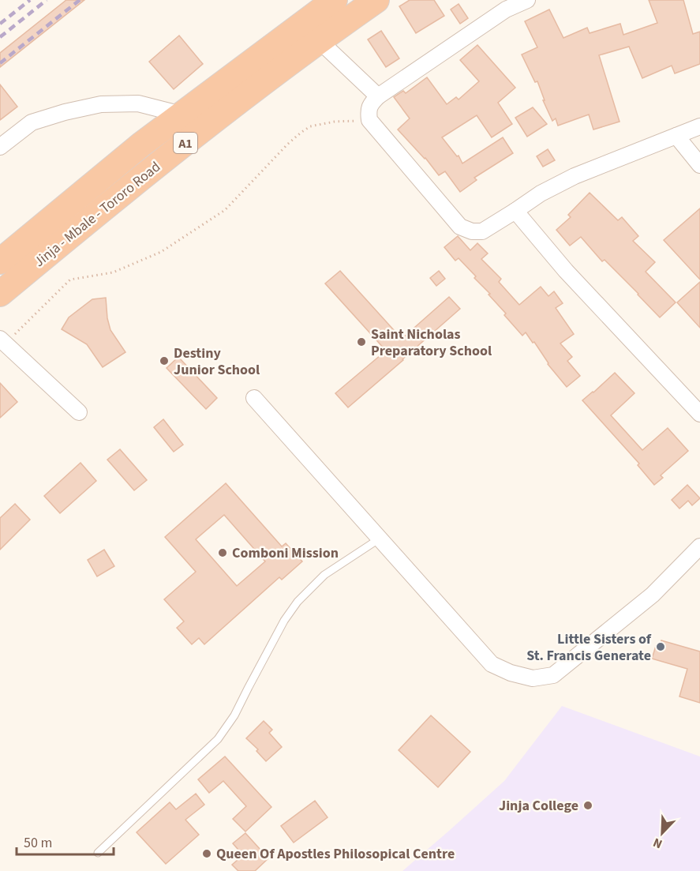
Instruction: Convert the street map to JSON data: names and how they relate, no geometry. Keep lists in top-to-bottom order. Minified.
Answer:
{"streets":{"highway":["A1","Jinja - Mbale - Tororo Road"]},"places":["Saint Nicholas Preparatory School","Destiny Junior School","Comboni Mission","Little Sisters of St. Francis Generate","Jinja College","Queen Of Apostles Philosopical Centre"],"scale_bar":"50 m","north":"bottom left"}
